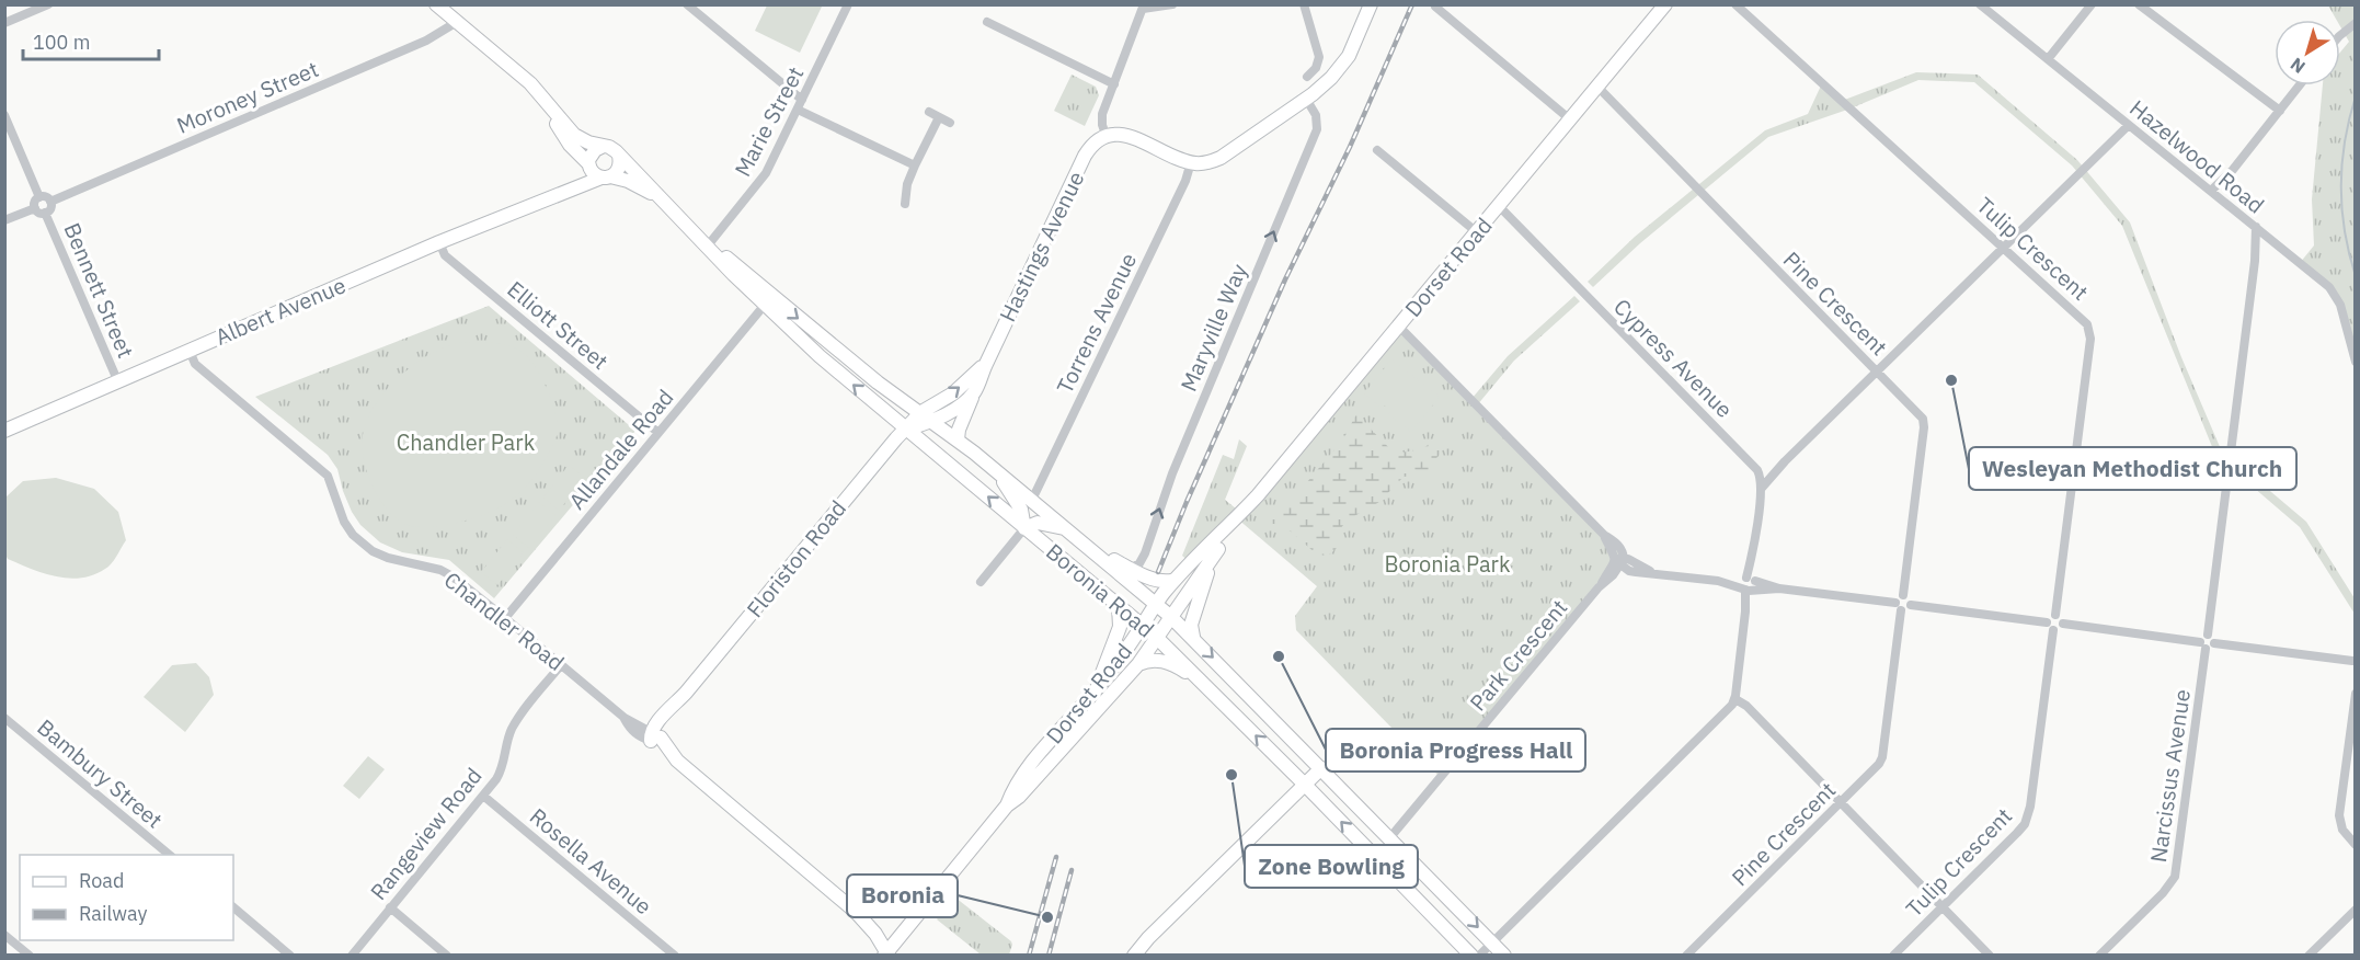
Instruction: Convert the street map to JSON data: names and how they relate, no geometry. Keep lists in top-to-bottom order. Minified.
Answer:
{"streets":{"main road":["Hastings Avenue","Dorset Road","Albert Avenue","Floriston Road","Boronia Road","Chandler Road"],"street":["Moroney Street","Marie Street","Hazelwood Road","Tulip Crescent","Bennett Street","Pine Crescent","Torrens Avenue","Elliott Street","Maryville Way","Cypress Avenue","Allandale Road","Park Crescent","Bambury Street","Narcissus Avenue","Rangeview Road","Rosella Avenue"]},"crossings":[["Moroney Street","Bennett Street"],["Marie Street","Boronia Road"],["Hazelwood Road","Narcissus Avenue"],["Hastings Avenue","Floriston Road"],["Hastings Avenue","Boronia Road"],["Dorset Road","Pine Crescent"],["Dorset Road","Cypress Avenue"],["Dorset Road","Boronia Road"],["Dorset Road","Chandler Road"],["Bennett Street","Albert Avenue"],["Albert Avenue","Elliott Street"],["Albert Avenue","Boronia Road"],["Albert Avenue","Chandler Road"],["Torrens Avenue","Boronia Road"],["Elliott Street","Allandale Road"],["Maryville Way","Boronia Road"],["Allandale Road","Boronia Road"],["Allandale Road","Chandler Road"],["Floriston Road","Boronia Road"],["Floriston Road","Chandler Road"],["Boronia Road","Park Crescent"],["Chandler Road","Rangeview Road"],["Rangeview Road","Rosella Avenue"]],"one_way":["Maryville Way"],"parks":["Chandler Park","Boronia Park"],"places":["Wesleyan Methodist Church","Boronia Progress Hall","Zone Bowling","Boronia"],"legend":["Road","Railway"],"scale_bar":"100 m","north":"bottom left"}
